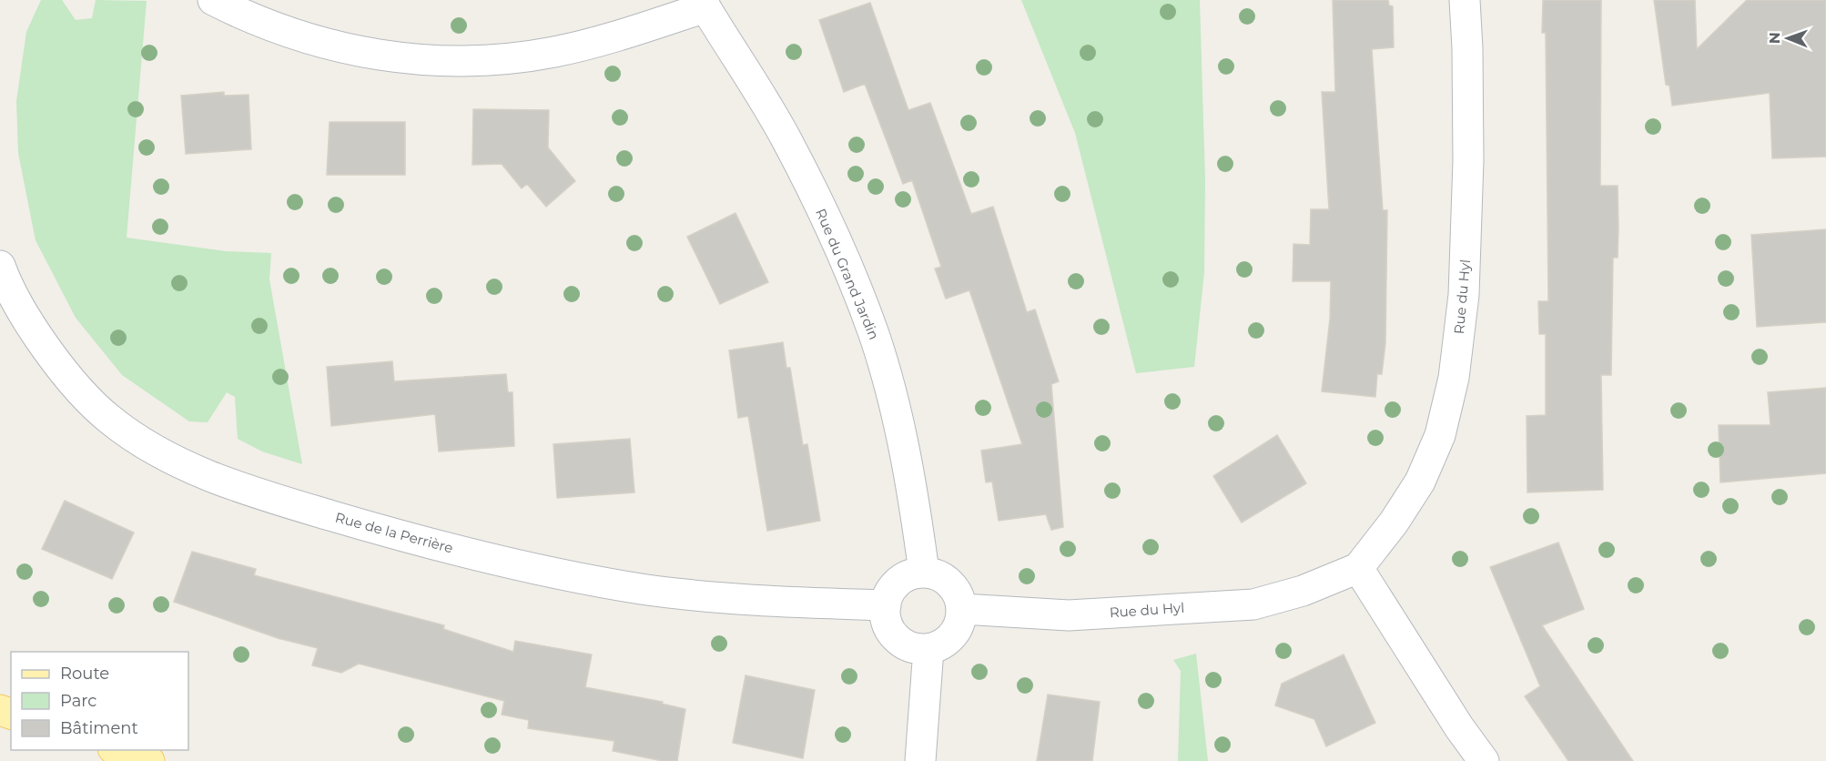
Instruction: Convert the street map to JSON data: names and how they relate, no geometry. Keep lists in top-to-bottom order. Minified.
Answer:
{"streets":{"street":["Rue du Grand Jardin","Rue du Hyl","Rue de la Perrière"]},"crossings":[["Rue du Grand Jardin","Rue du Hyl"],["Rue du Grand Jardin","Rue de la Perrière"],["Rue du Hyl","Rue de la Perrière"]],"legend":["Route","Parc","Bâtiment"],"north":"left"}
